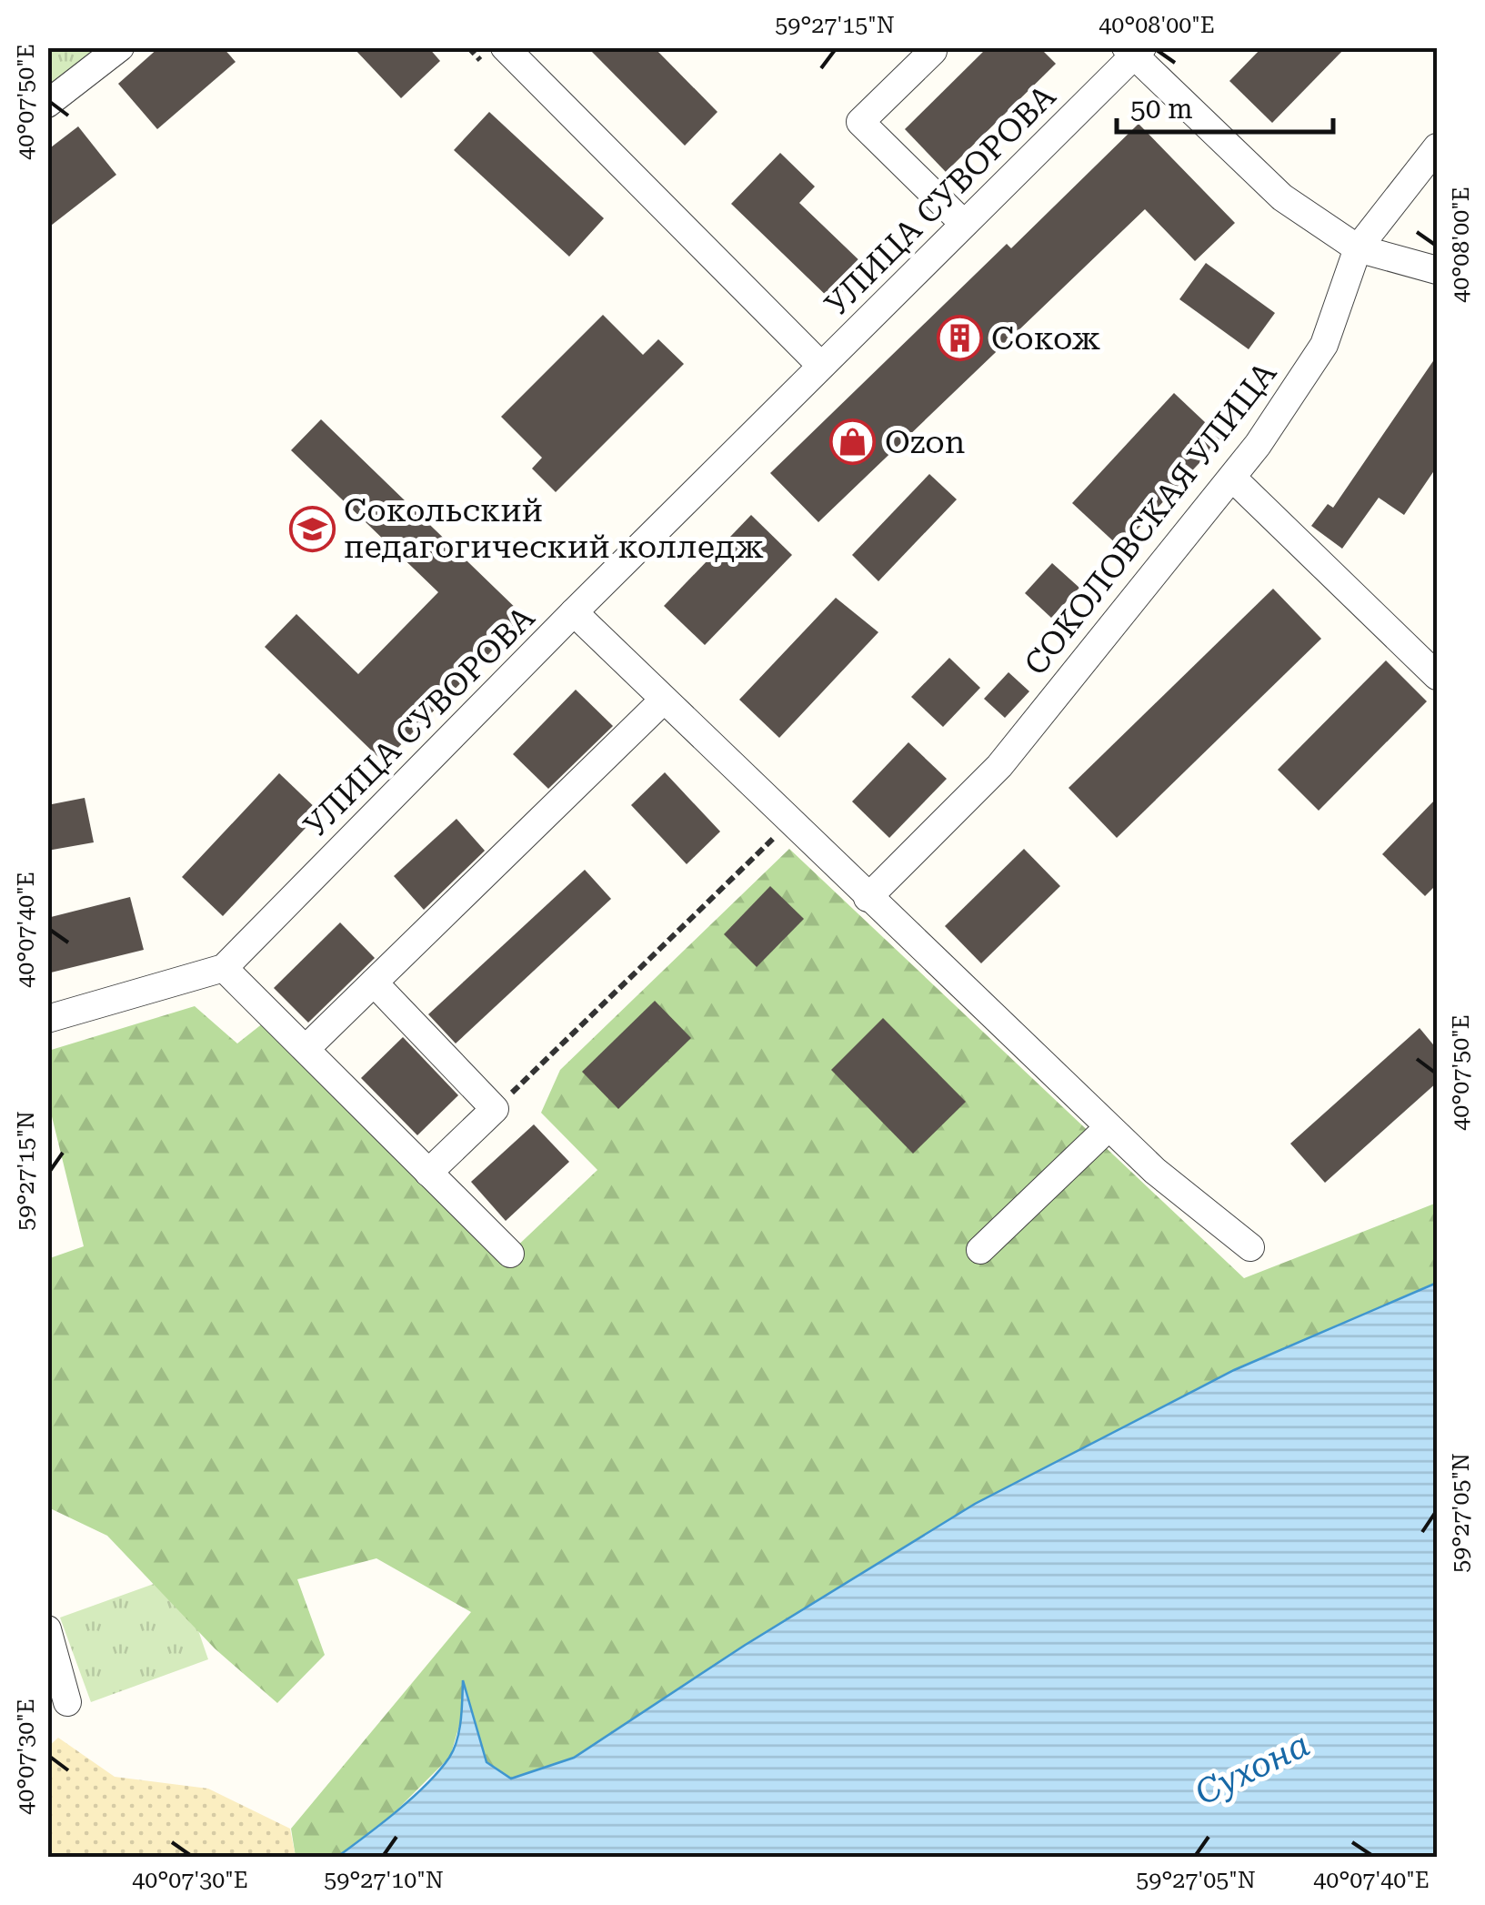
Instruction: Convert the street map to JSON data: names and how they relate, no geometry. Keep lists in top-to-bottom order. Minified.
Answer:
{"streets":{"street":["УЛИЦА СУВОРОВА","СОКОЛОВСКАЯ УЛИЦА"]},"water":["Сухона"],"places":{"building":["Сокож"],"shop":["Ozon"],"school or university":["Сокольский педагогический колледж"]},"scale_bar":"50 m","coordinates":["59°27'15\"N","40°08'00\"E","40°07'50\"E","40°07'40\"E","59°27'05\"N","40°07'30\"E","59°27'10\"N"]}
